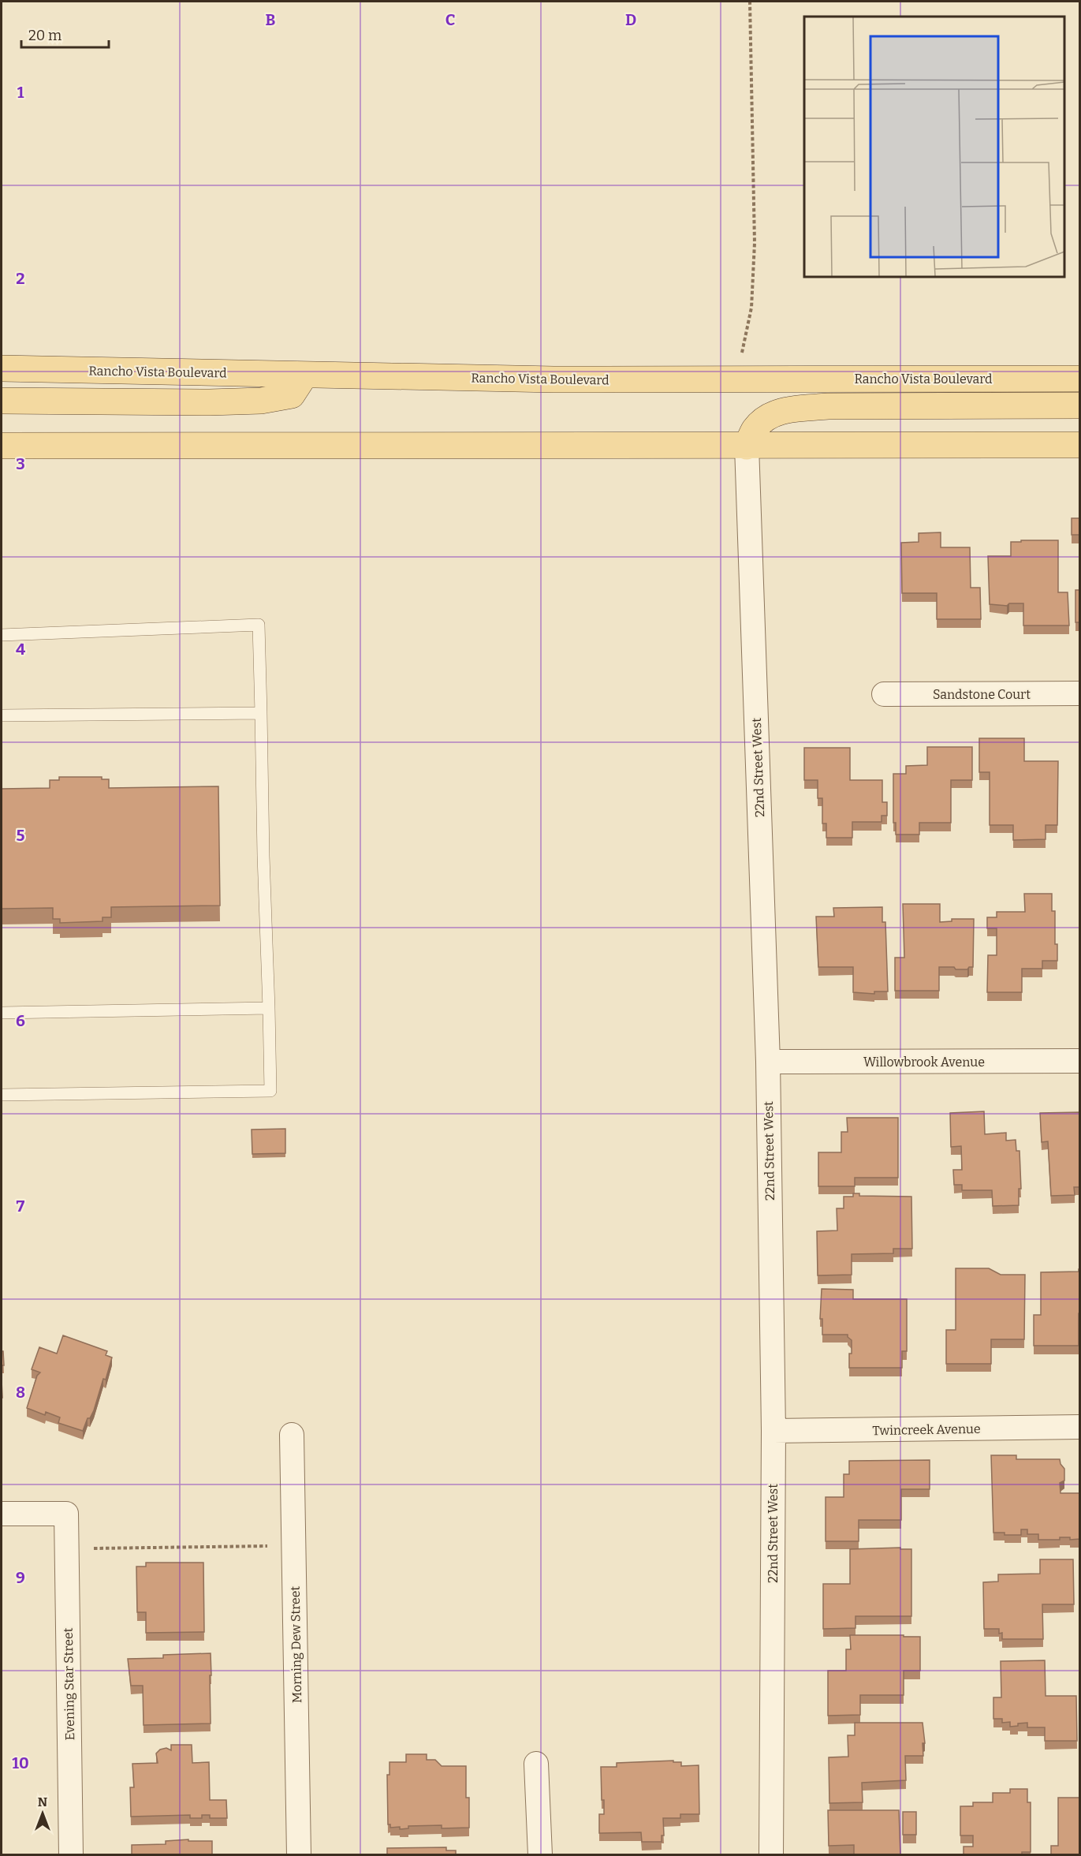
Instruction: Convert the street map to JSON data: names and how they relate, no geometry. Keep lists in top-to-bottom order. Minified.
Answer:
{"streets":{"main road":["Rancho Vista Boulevard"],"street":["Sandstone Court","22nd Street West","Willowbrook Avenue","Twincreek Avenue","Morning Dew Street","Evening Star Street"]},"crossings":[["22nd Street West","Willowbrook Avenue"],["22nd Street West","Twincreek Avenue"]],"scale_bar":"20 m","north":"top","grid":{"columns":["B","C","D"],"rows":["1","2","3","4","5","6","7","8","9","10"]}}
